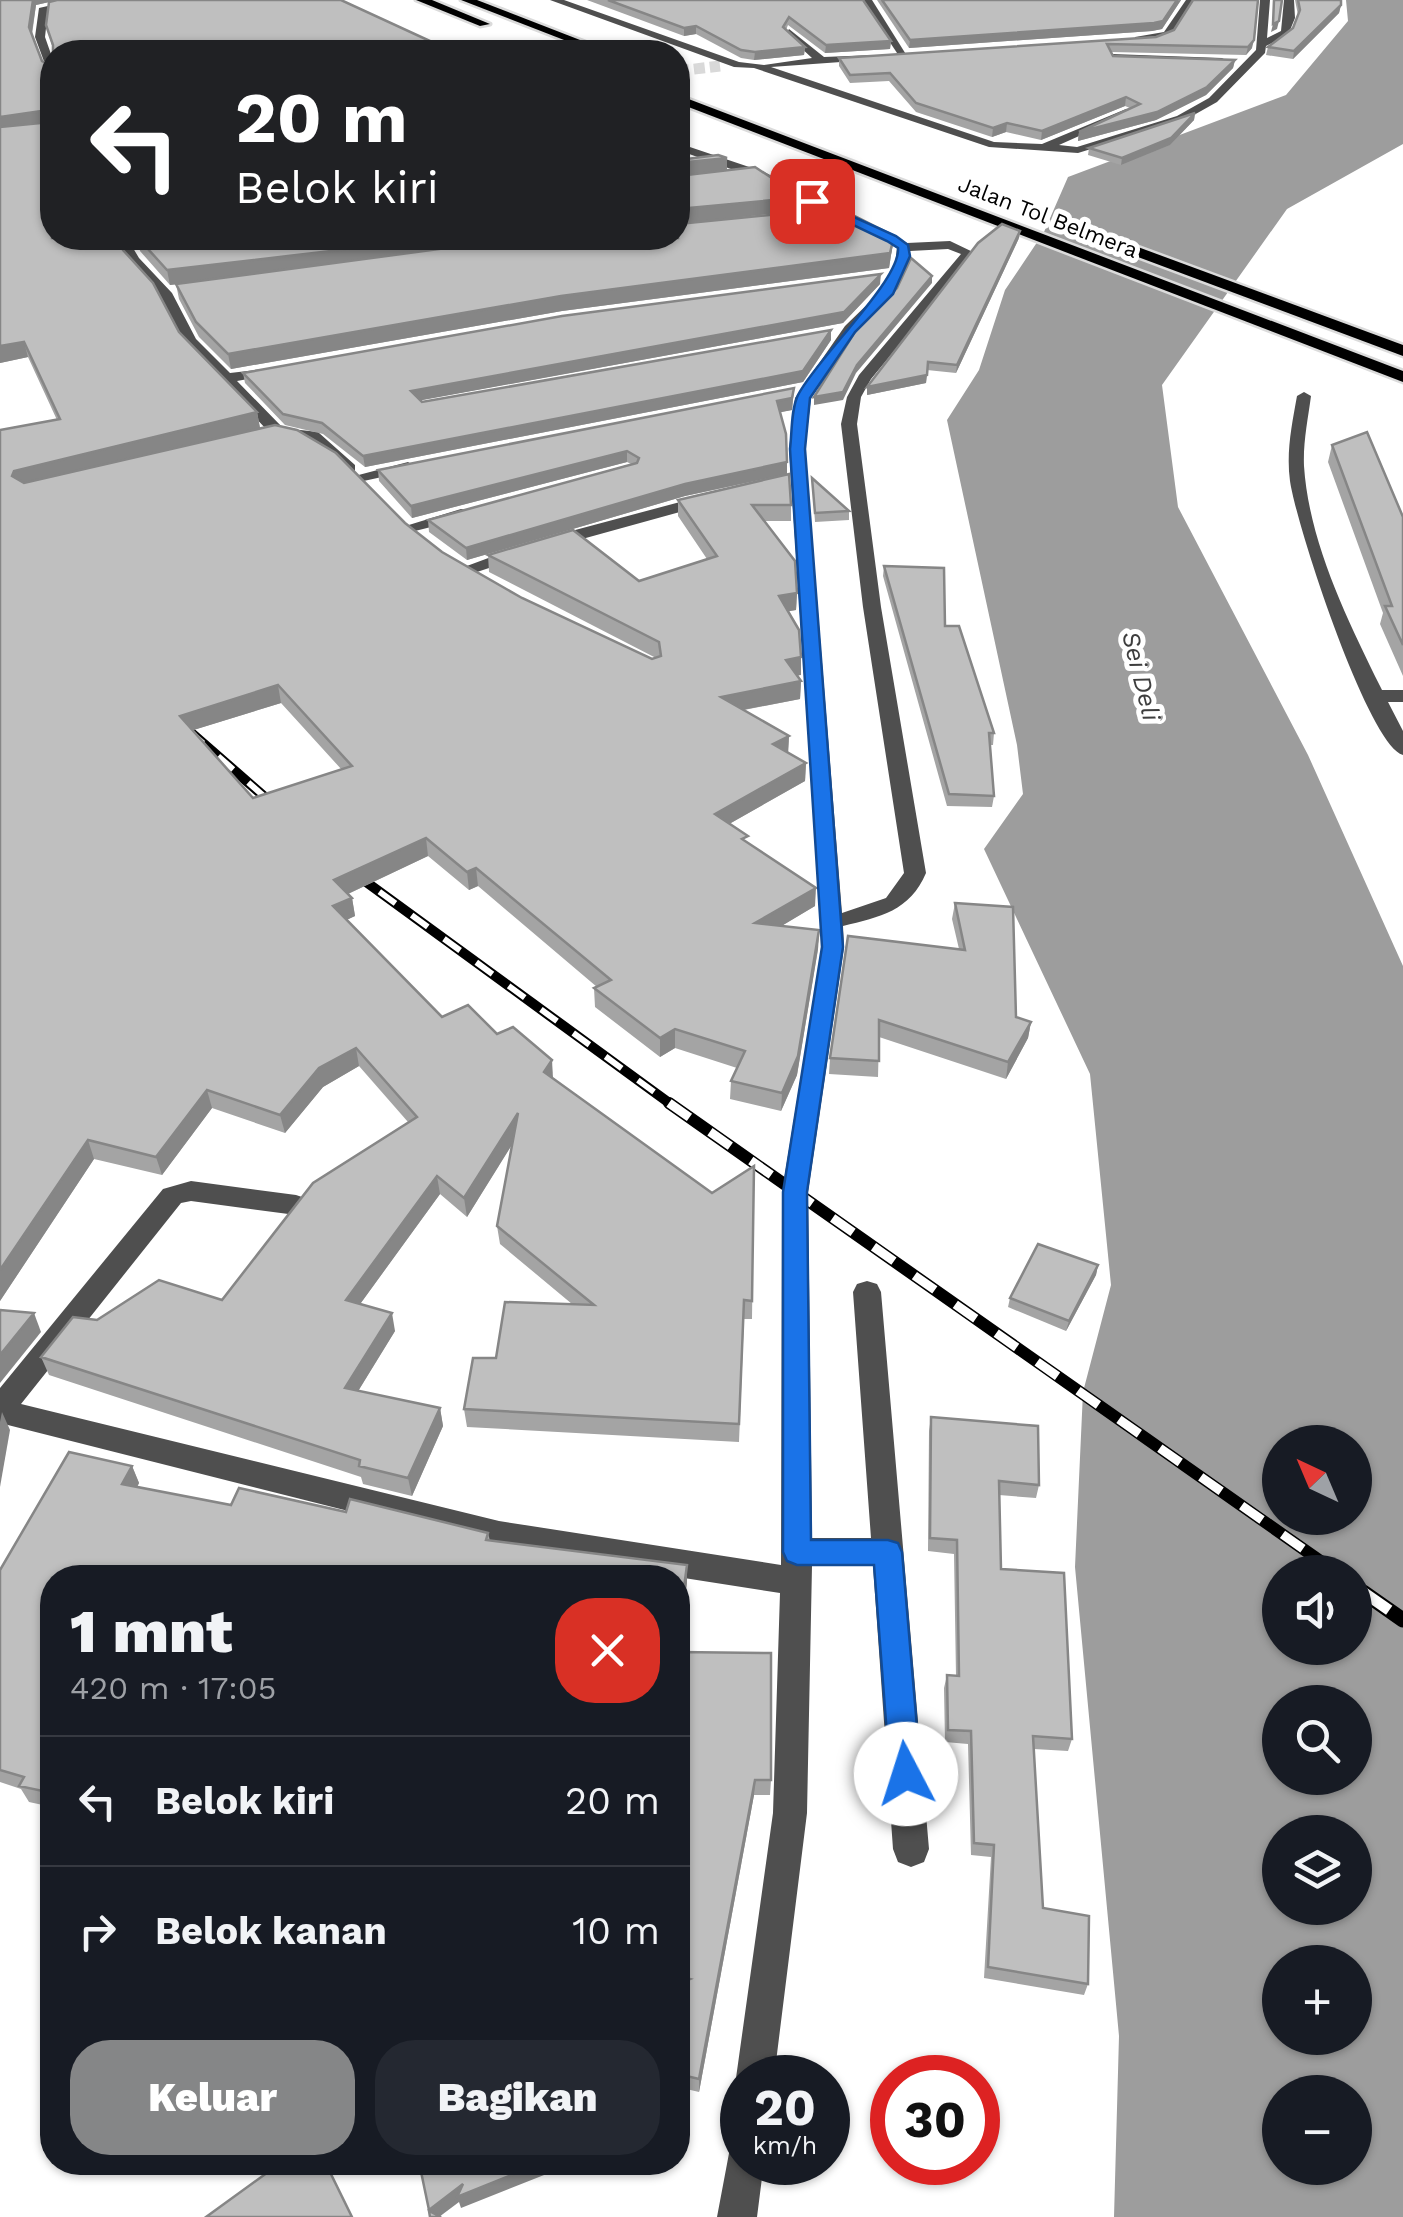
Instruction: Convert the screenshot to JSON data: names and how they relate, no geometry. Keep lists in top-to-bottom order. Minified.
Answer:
{"streets":{"highway":["Jalan Tol Belmera"]},"water":["Sei Deli"],"north":"top left","page":{"turn":["20 m","Belok kiri"],"map_buttons":["+","−"],"heading":["1 mnt","420 m · 17:05"],"list":[{"name":"Belok kiri","value":"20 m"},{"name":"Belok kanan","value":"10 m"}],"buttons":["Keluar","Bagikan"],"speed":"20 km/h","limit":"30"}}
